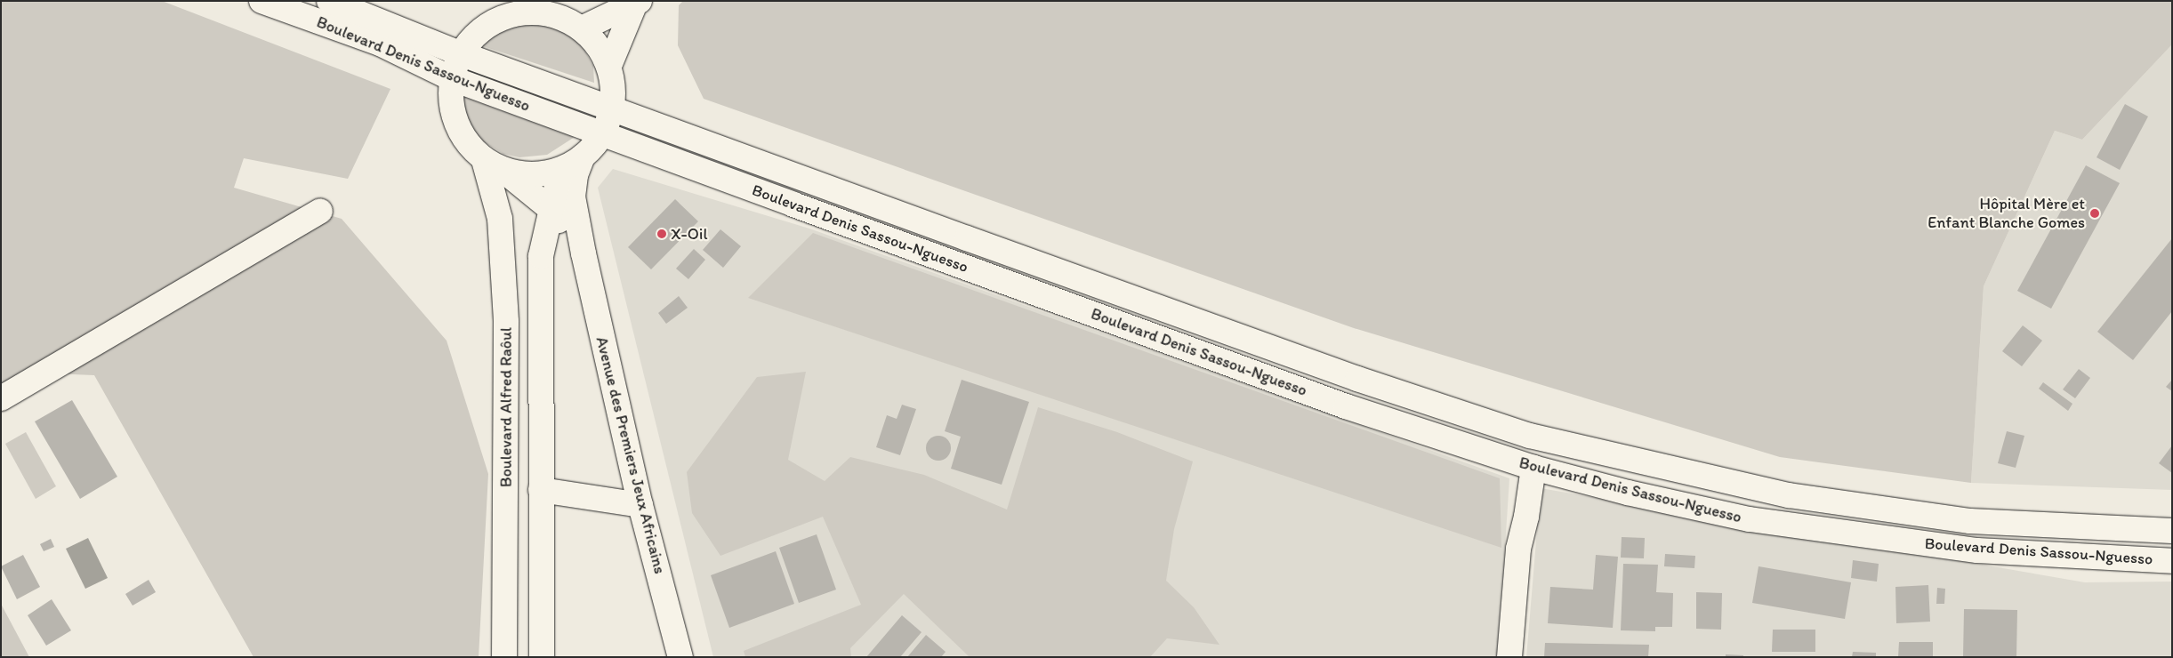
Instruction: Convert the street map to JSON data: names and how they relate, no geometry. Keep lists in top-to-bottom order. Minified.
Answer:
{"streets":{"main road":["Boulevard Denis Sassou-Nguesso","Boulevard Alfred Raôul","Avenue des Premiers Jeux Africains"]},"crossings":[["Boulevard Denis Sassou-Nguesso","Avenue des Premiers Jeux Africains"],["Boulevard Alfred Raôul","Avenue des Premiers Jeux Africains"]],"places":["Hôpital Mère et Enfant Blanche Gomes","X-Oil"]}
